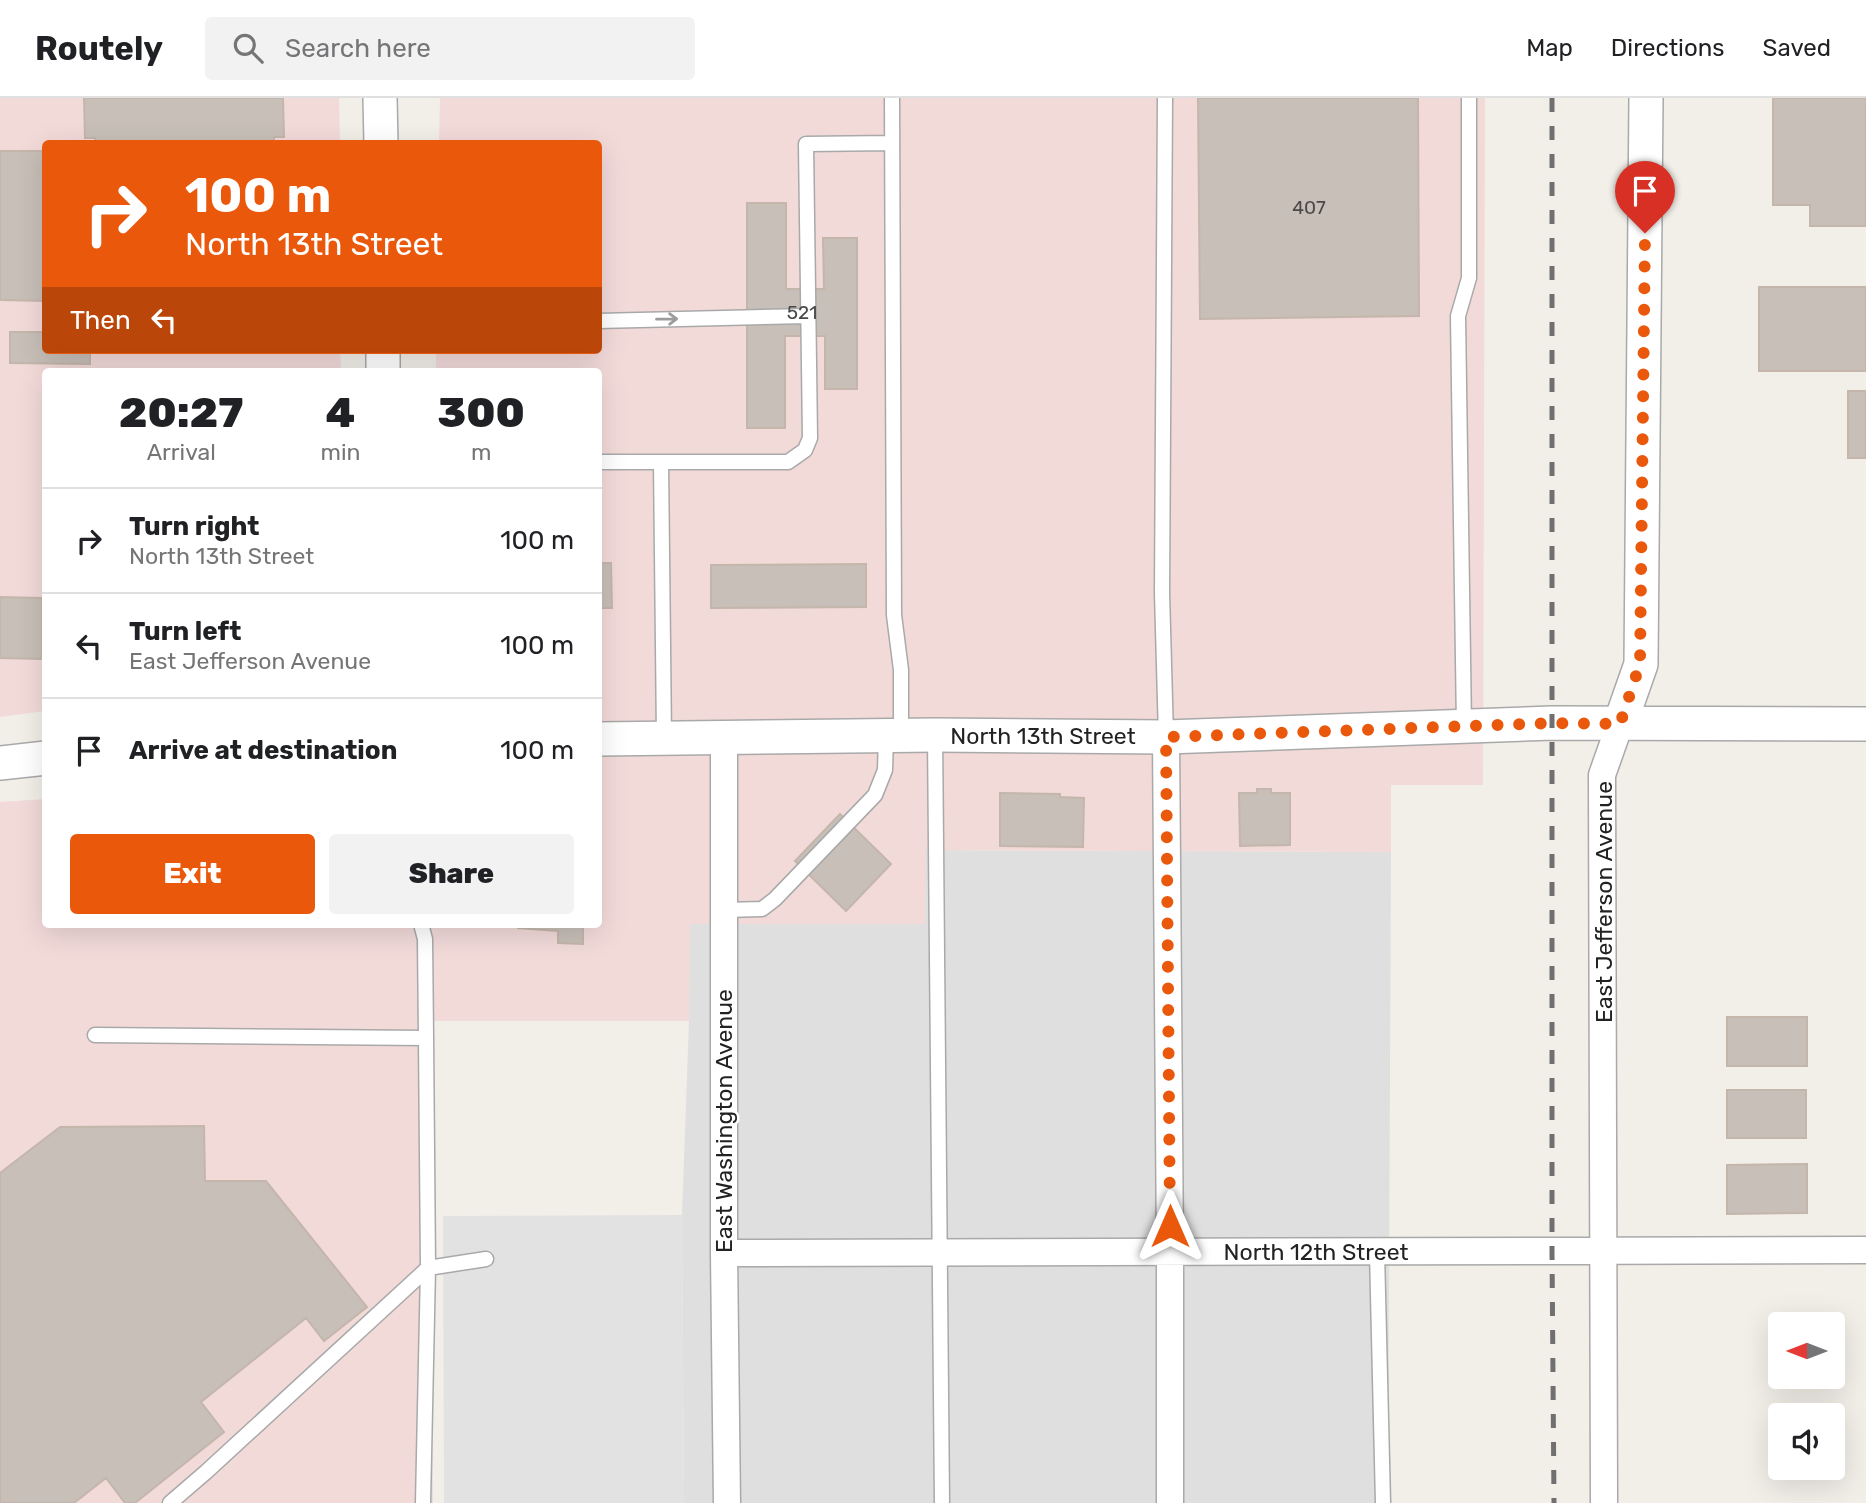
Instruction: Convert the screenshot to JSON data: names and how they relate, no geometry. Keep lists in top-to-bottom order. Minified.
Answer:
{"streets":{"street":["North 13th Street","East Jefferson Avenue","East Washington Avenue","North 12th Street"]},"crossings":[["North 13th Street","East Jefferson Avenue"],["North 13th Street","East Washington Avenue"],["East Jefferson Avenue","North 12th Street"],["East Washington Avenue","North 12th Street"]],"house_numbers":["407","521"],"north":"left","page":{"header":"Routely","search":"Search here","nav":["Map","Directions","Saved"],"turn":["100 m","North 13th Street"],"then":"Then","eta":["20:27","Arrival","4","min","300","m"],"list":[{"name":"Turn right","note":"North 13th Street","value":"100 m"},{"name":"Turn left","note":"East Jefferson Avenue","value":"100 m"},{"name":"Arrive at destination","value":"100 m"}],"buttons":["Exit","Share"]}}
